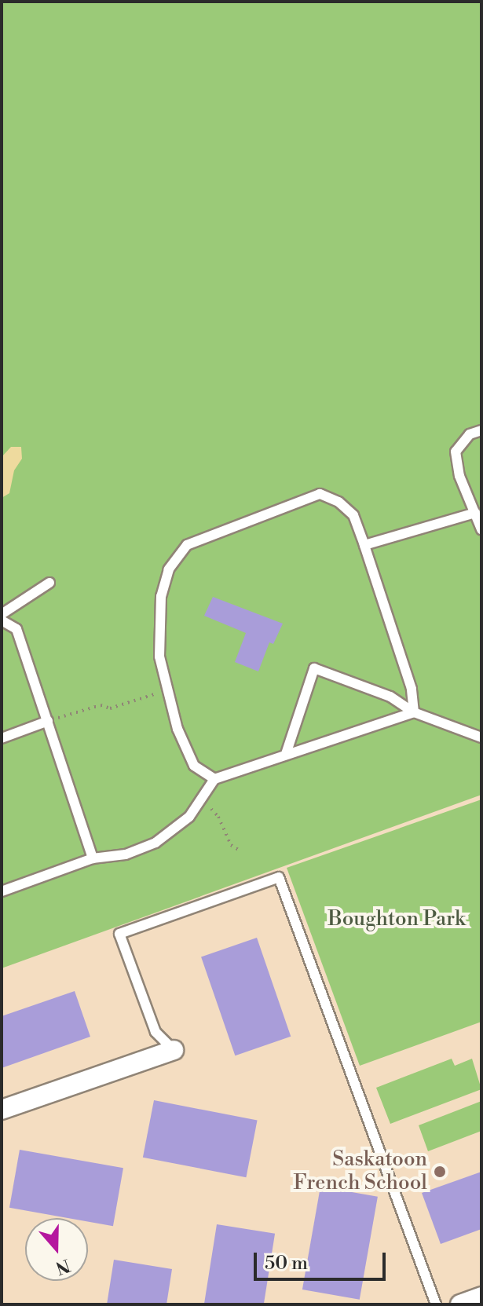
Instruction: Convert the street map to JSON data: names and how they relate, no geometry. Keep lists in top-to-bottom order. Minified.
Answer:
{"parks":["Boughton Park"],"places":["Saskatoon French School"],"scale_bar":"50 m","north":"bottom"}
